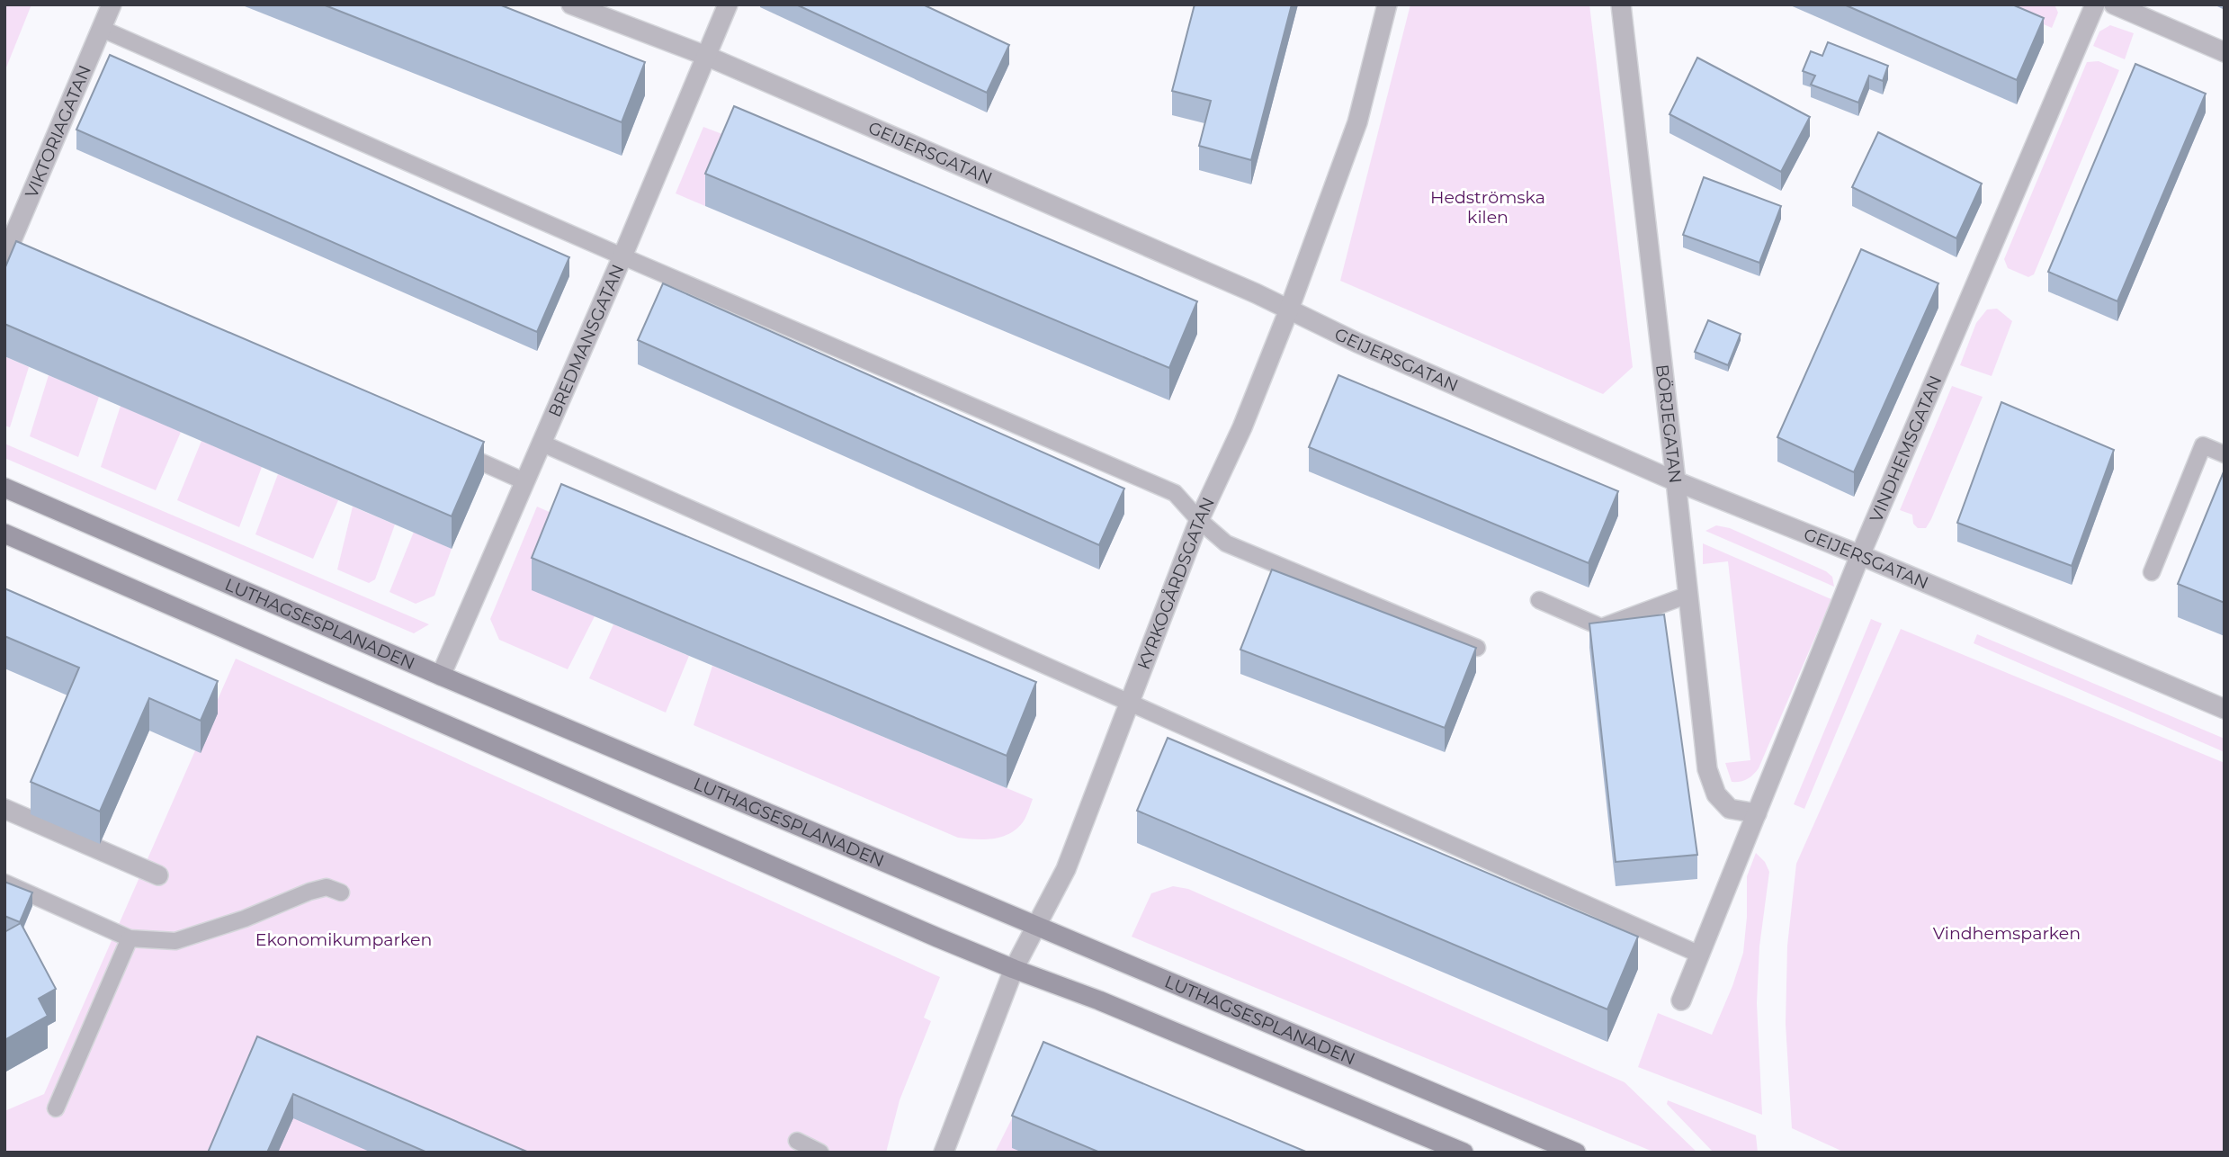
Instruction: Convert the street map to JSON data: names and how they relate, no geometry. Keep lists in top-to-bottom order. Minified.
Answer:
{"streets":{"main road":["LUTHAGSESPLANADEN"],"street":["VIKTORIAGATAN","GEIJERSGATAN","BREDMANSGATAN","BÖRJEGATAN","VINDHEMSGATAN","KYRKOGÅRDSGATAN"]},"crossings":[["GEIJERSGATAN","BREDMANSGATAN"],["GEIJERSGATAN","BÖRJEGATAN"],["GEIJERSGATAN","VINDHEMSGATAN"],["GEIJERSGATAN","KYRKOGÅRDSGATAN"],["BREDMANSGATAN","LUTHAGSESPLANADEN"],["BÖRJEGATAN","VINDHEMSGATAN"],["KYRKOGÅRDSGATAN","LUTHAGSESPLANADEN"]],"parks":["Hedströmska kilen","Vindhemsparken","Ekonomikumparken"]}
